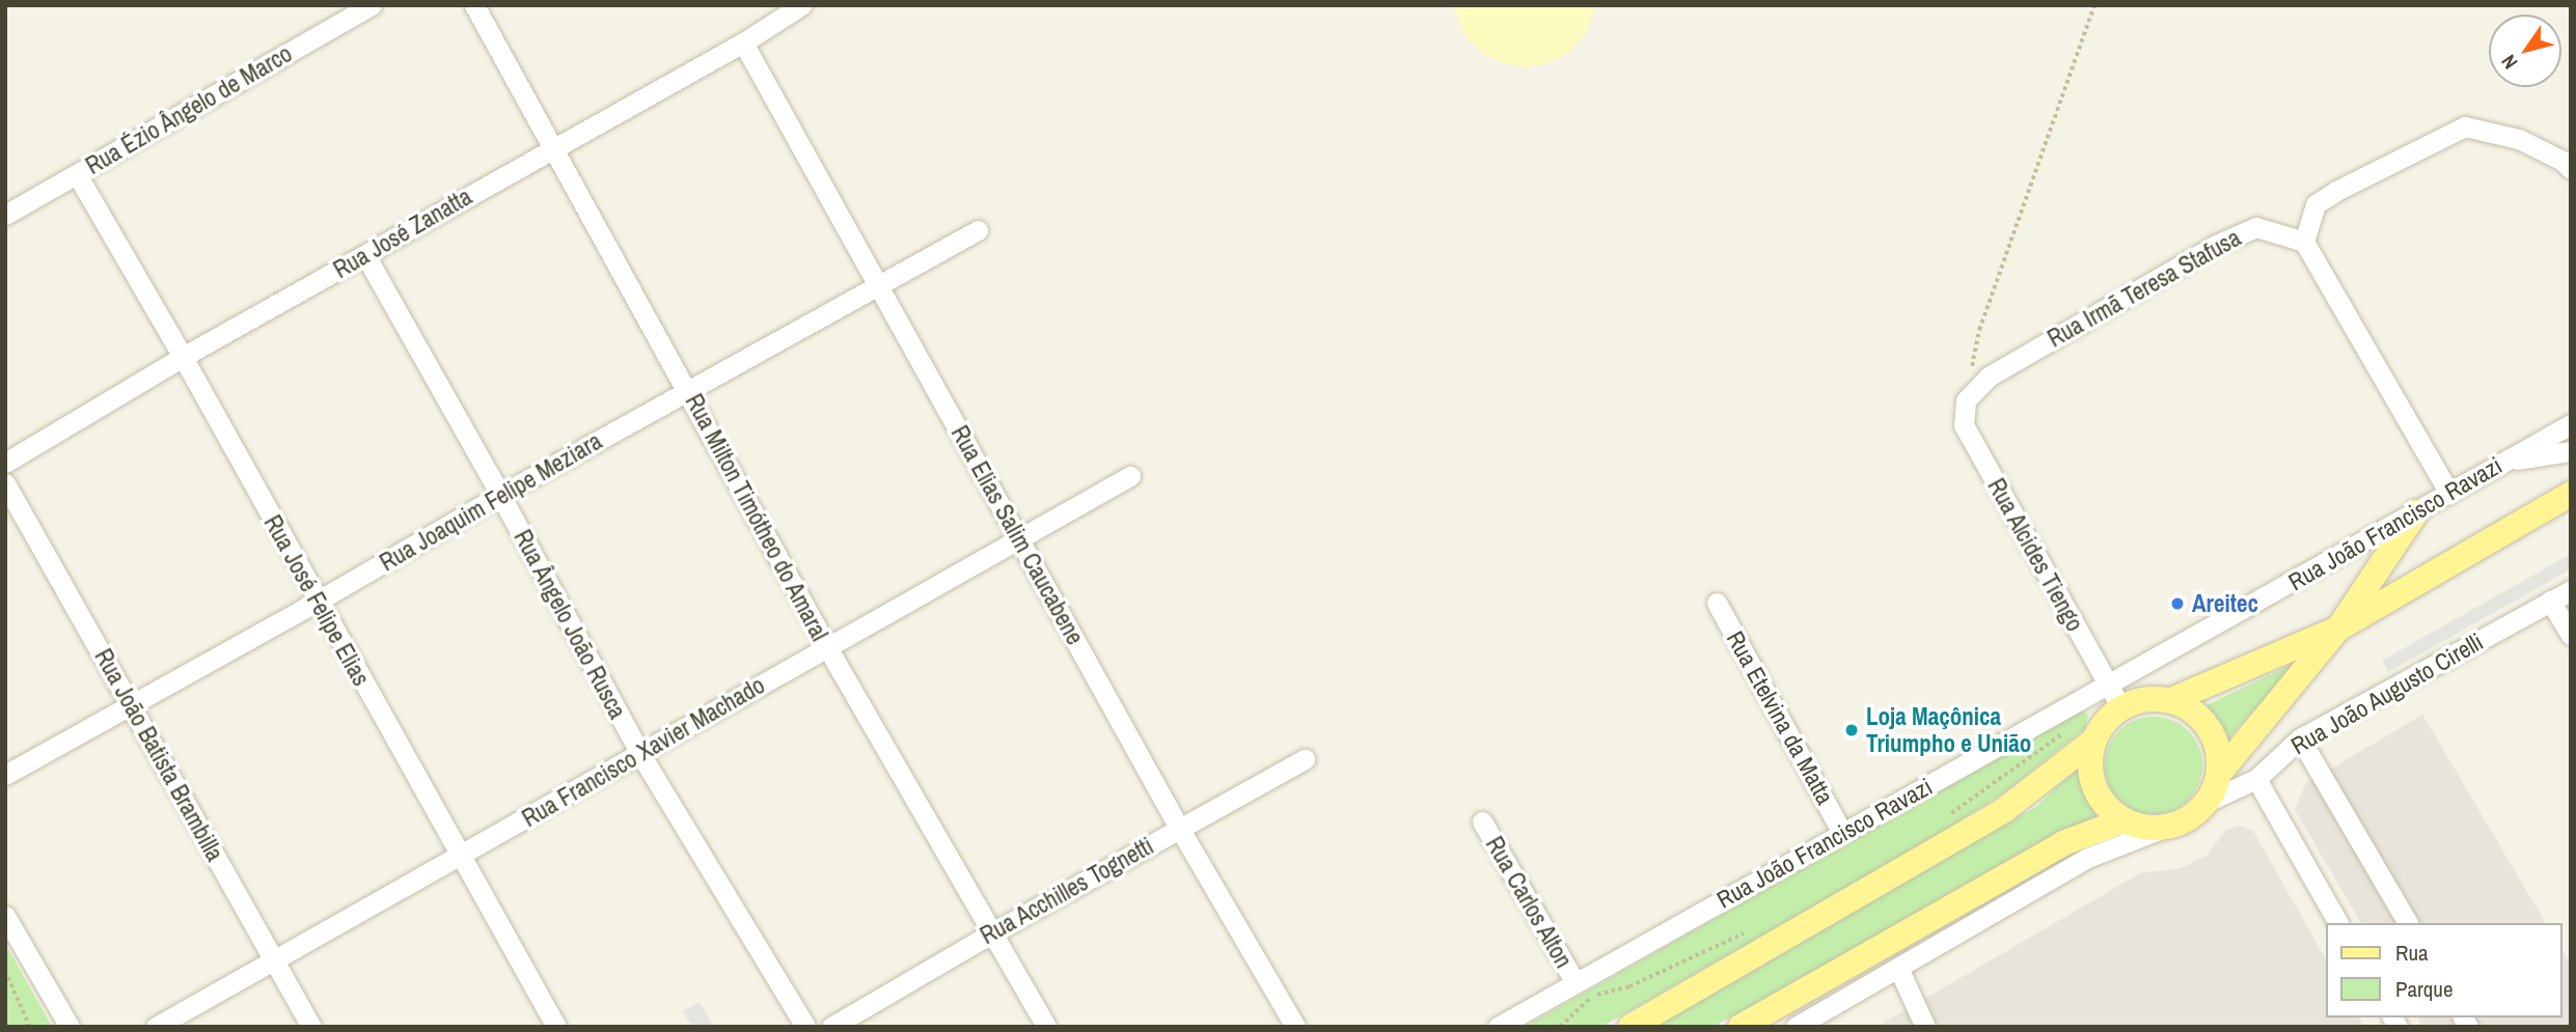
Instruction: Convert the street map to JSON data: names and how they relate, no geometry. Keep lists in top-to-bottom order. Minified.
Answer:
{"streets":{"street":["Rua Ézio Ângelo de Marco","Rua José Zanatta","Rua Irmã Teresa Stafusa","Rua Joaquim Felipe Meziara","Rua Milton Timótheo do Amaral","Rua João Francisco Ravazi","Rua Elias Salim Caucabene","Rua Alcides Tiengo","Rua José Felipe Elias","Rua Ângelo João Rusca","Rua João Augusto Cirelli","Rua Etelvina da Matta","Rua Francisco Xavier Machado","Rua João Batista Brambilla","Rua Acchilles Tognetti","Rua Carlos Alton"]},"crossings":[["Rua Ézio Ângelo de Marco","Rua José Felipe Elias"],["Rua José Zanatta","Rua Milton Timótheo do Amaral"],["Rua José Zanatta","Rua Elias Salim Caucabene"],["Rua José Zanatta","Rua José Felipe Elias"],["Rua José Zanatta","Rua Ângelo João Rusca"],["Rua Irmã Teresa Stafusa","Rua Alcides Tiengo"],["Rua Joaquim Felipe Meziara","Rua Milton Timótheo do Amaral"],["Rua Joaquim Felipe Meziara","Rua Elias Salim Caucabene"],["Rua Joaquim Felipe Meziara","Rua José Felipe Elias"],["Rua Joaquim Felipe Meziara","Rua Ângelo João Rusca"],["Rua Joaquim Felipe Meziara","Rua João Batista Brambilla"],["Rua Milton Timótheo do Amaral","Rua Francisco Xavier Machado"],["Rua Milton Timótheo do Amaral","Rua Acchilles Tognetti"],["Rua João Francisco Ravazi","Rua Alcides Tiengo"],["Rua João Francisco Ravazi","Rua João Augusto Cirelli"],["Rua João Francisco Ravazi","Rua Etelvina da Matta"],["Rua João Francisco Ravazi","Rua Carlos Alton"],["Rua Elias Salim Caucabene","Rua Francisco Xavier Machado"],["Rua Elias Salim Caucabene","Rua Acchilles Tognetti"],["Rua Alcides Tiengo","Rua João Augusto Cirelli"],["Rua José Felipe Elias","Rua Francisco Xavier Machado"],["Rua Ângelo João Rusca","Rua Francisco Xavier Machado"],["Rua Francisco Xavier Machado","Rua João Batista Brambilla"]],"places":["Areitec","Loja Maçônica Triumpho e União"],"legend":["Rua","Parque"],"north":"bottom left"}
